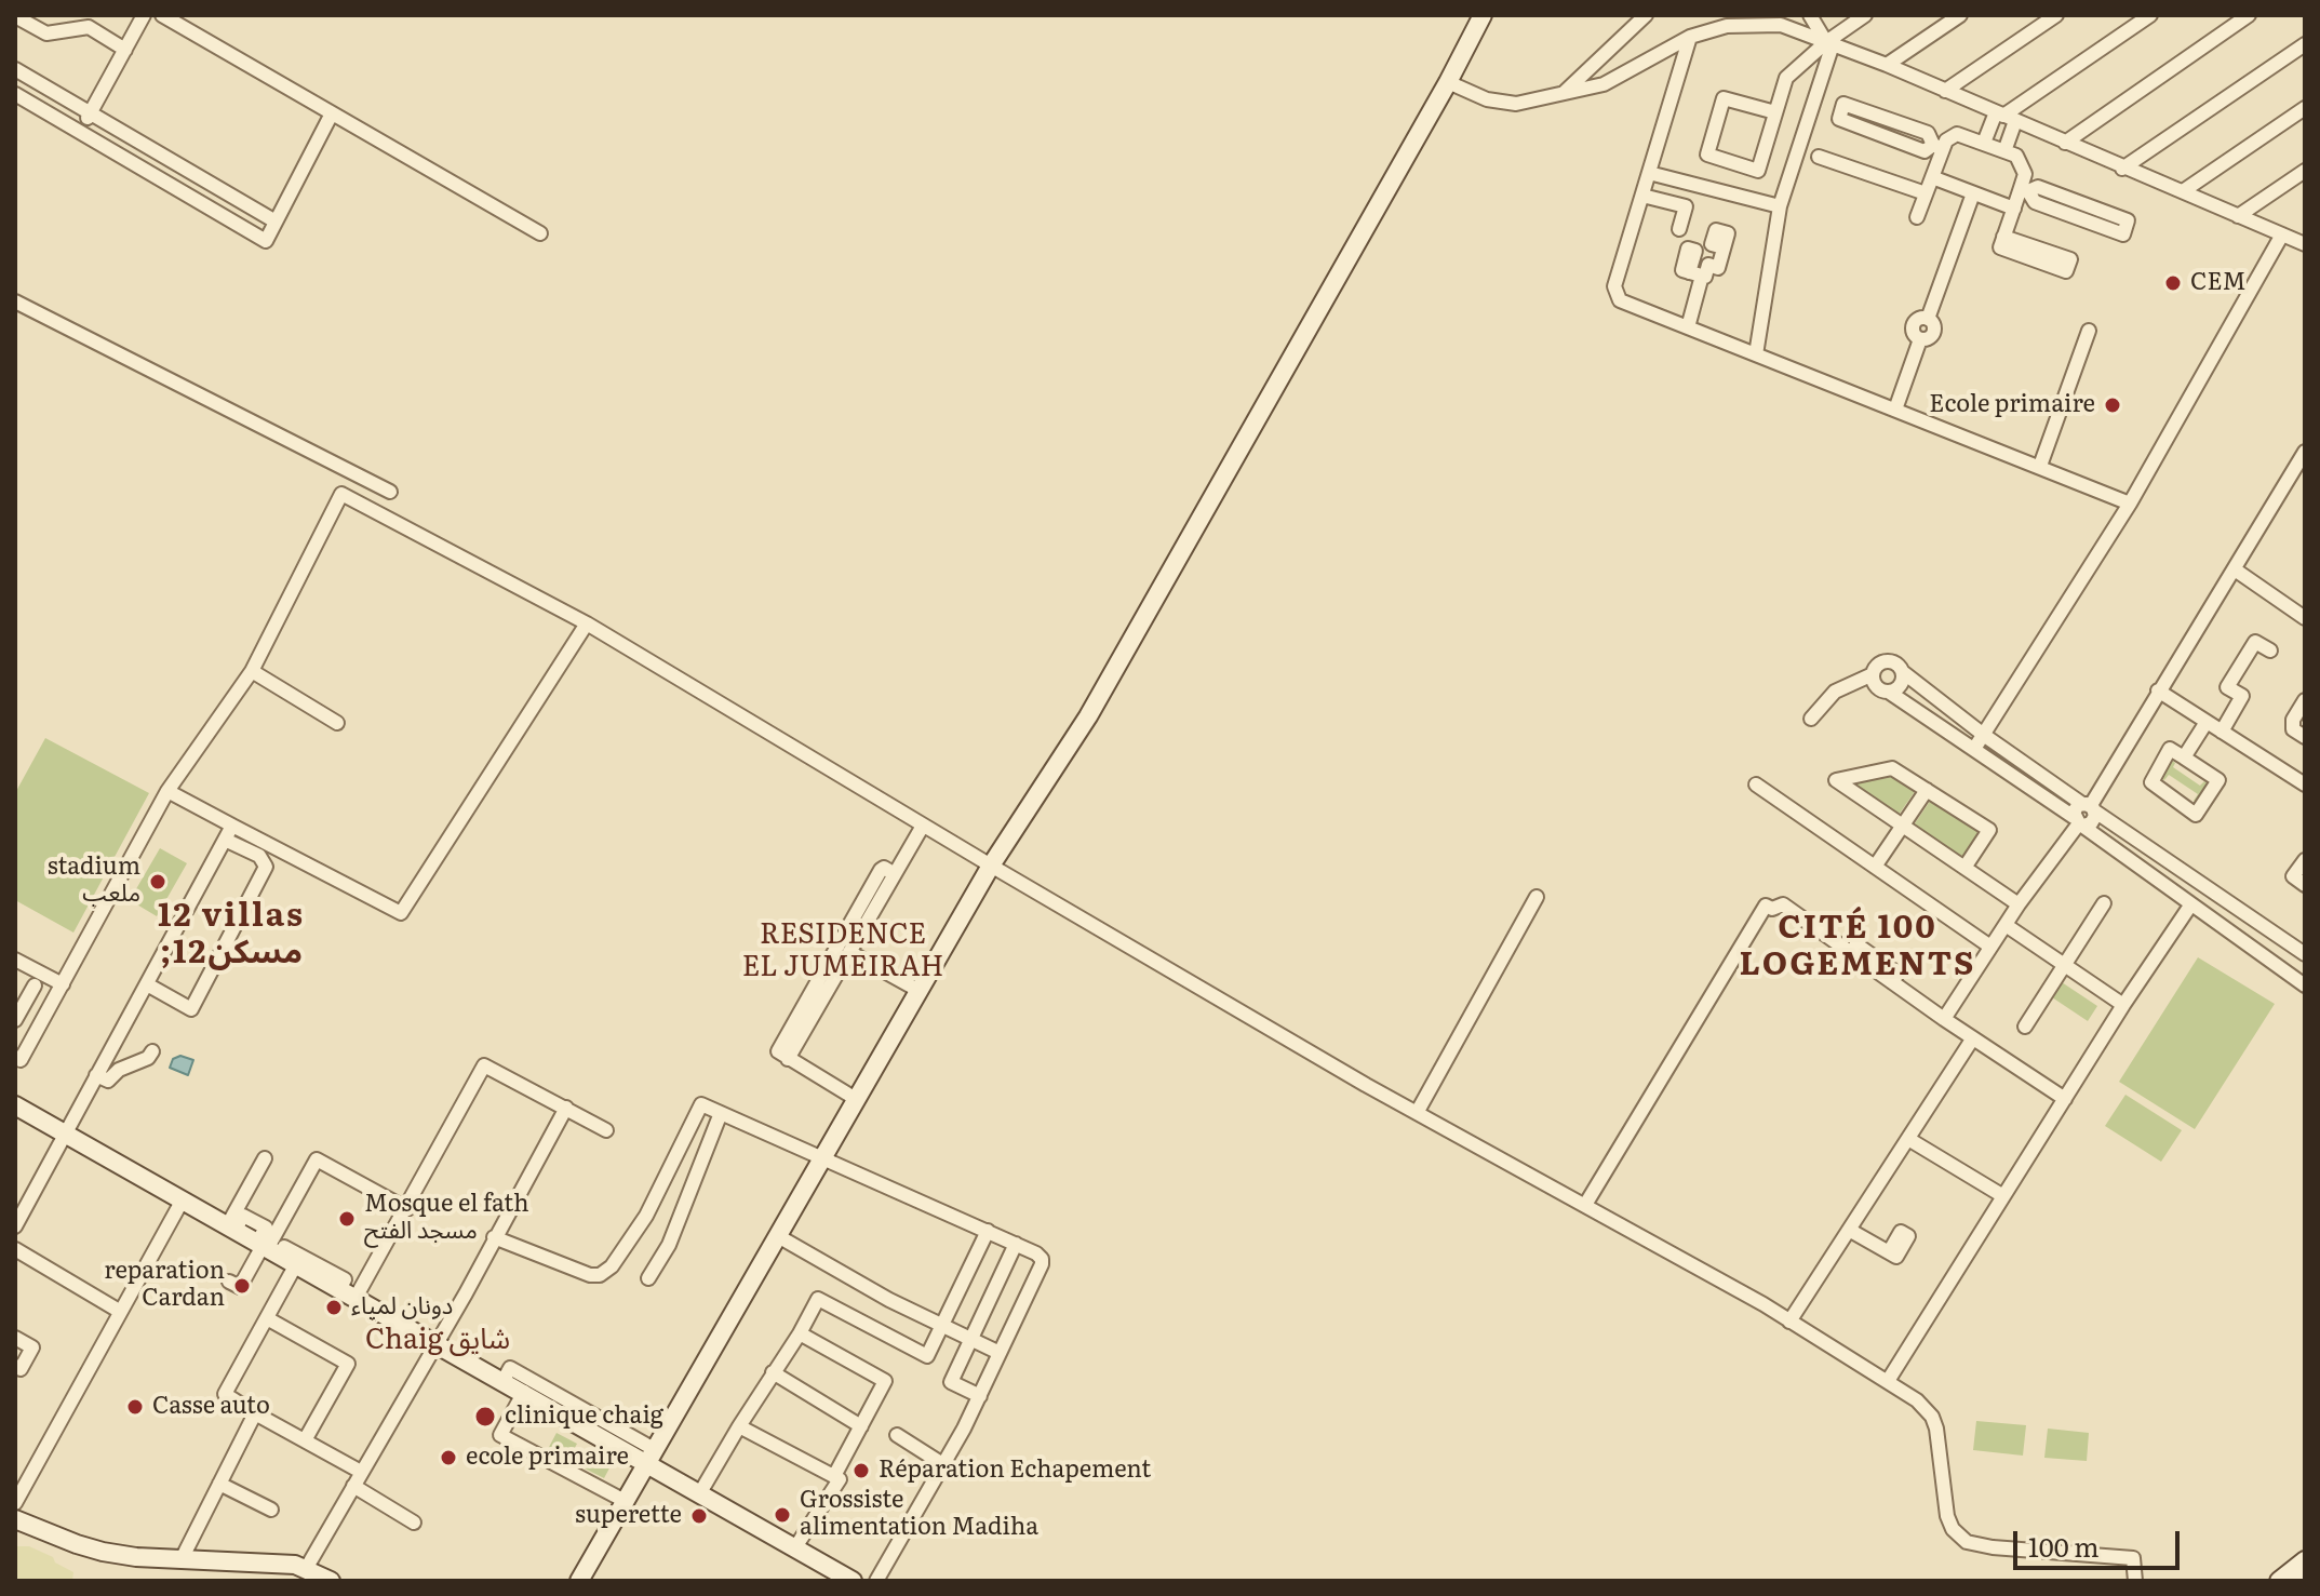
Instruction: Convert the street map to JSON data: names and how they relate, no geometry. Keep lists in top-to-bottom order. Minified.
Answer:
{"districts":["12 villas ;12مسكن","CITÉ 100 LOGEMENTS","RESIDENCE EL JUMEIRAH","Chaig شايق"],"places":["CEM","Ecole primaire","stadium ملعب","Mosque el fath مسجد الفتح","reparation Cardan","دونان لمياء","Casse auto","clinique chaig","ecole primaire","Réparation Echapement","Grossiste alimentation Madiha","superette"],"scale_bar":"100 m"}
